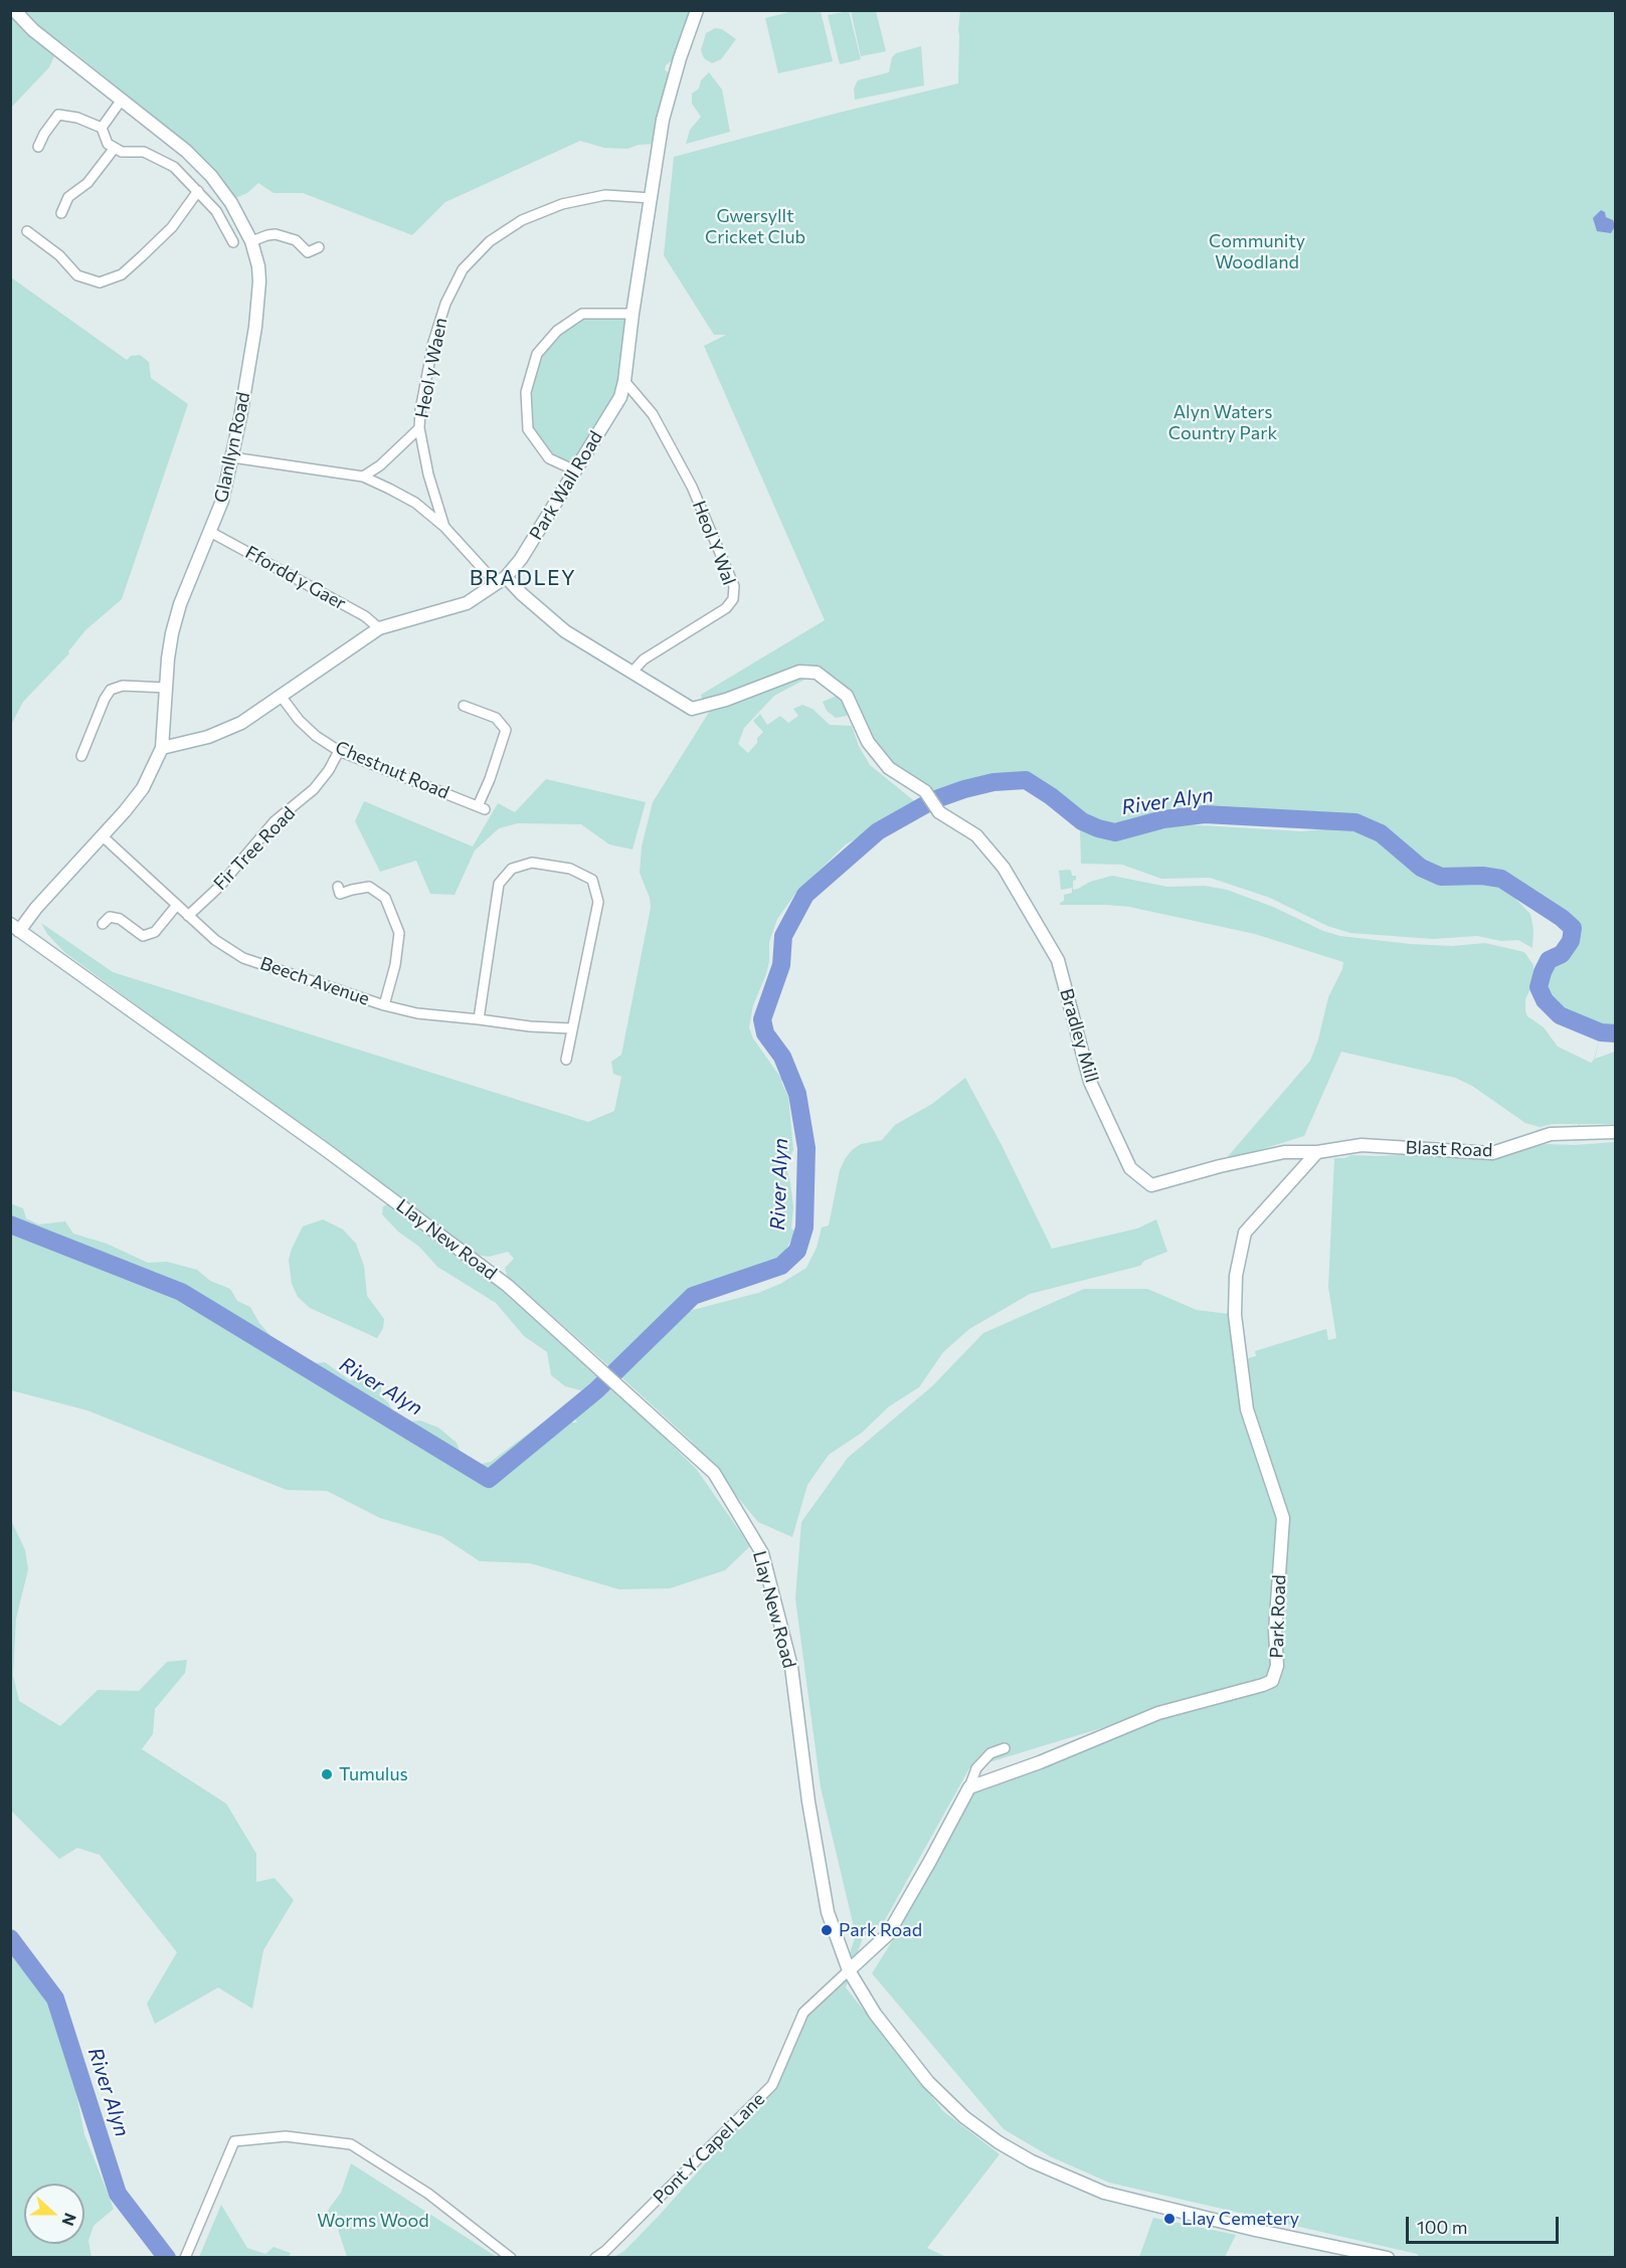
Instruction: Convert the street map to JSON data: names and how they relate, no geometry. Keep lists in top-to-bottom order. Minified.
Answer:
{"streets":{"street":["Heol y Waen","Glanllyn Road","Park Wall Road","Heol Y Wal","Ffordd y Gaer","Chestnut Road","Fir Tree Road","Beech Avenue","Bradley Mill","Blast Road","Llay New Road","Park Road","Pont Y Capel Lane"]},"crossings":[["Heol y Waen","Park Wall Road"],["Glanllyn Road","Park Wall Road"],["Glanllyn Road","Ffordd y Gaer"],["Glanllyn Road","Beech Avenue"],["Glanllyn Road","Llay New Road"],["Park Wall Road","Heol Y Wal"],["Park Wall Road","Ffordd y Gaer"],["Park Wall Road","Chestnut Road"],["Heol Y Wal","Bradley Mill"],["Chestnut Road","Fir Tree Road"],["Fir Tree Road","Beech Avenue"],["Bradley Mill","Blast Road"],["Bradley Mill","Park Road"],["Blast Road","Park Road"],["Llay New Road","Pont Y Capel Lane"]],"districts":["BRADLEY"],"water":["River Alyn"],"parks":["Gwersyllt Cricket Club","Community Woodland","Alyn Waters Country Park","Worms Wood"],"places":["Tumulus","Park Road","Llay Cemetery"],"scale_bar":"100 m","north":"right"}
